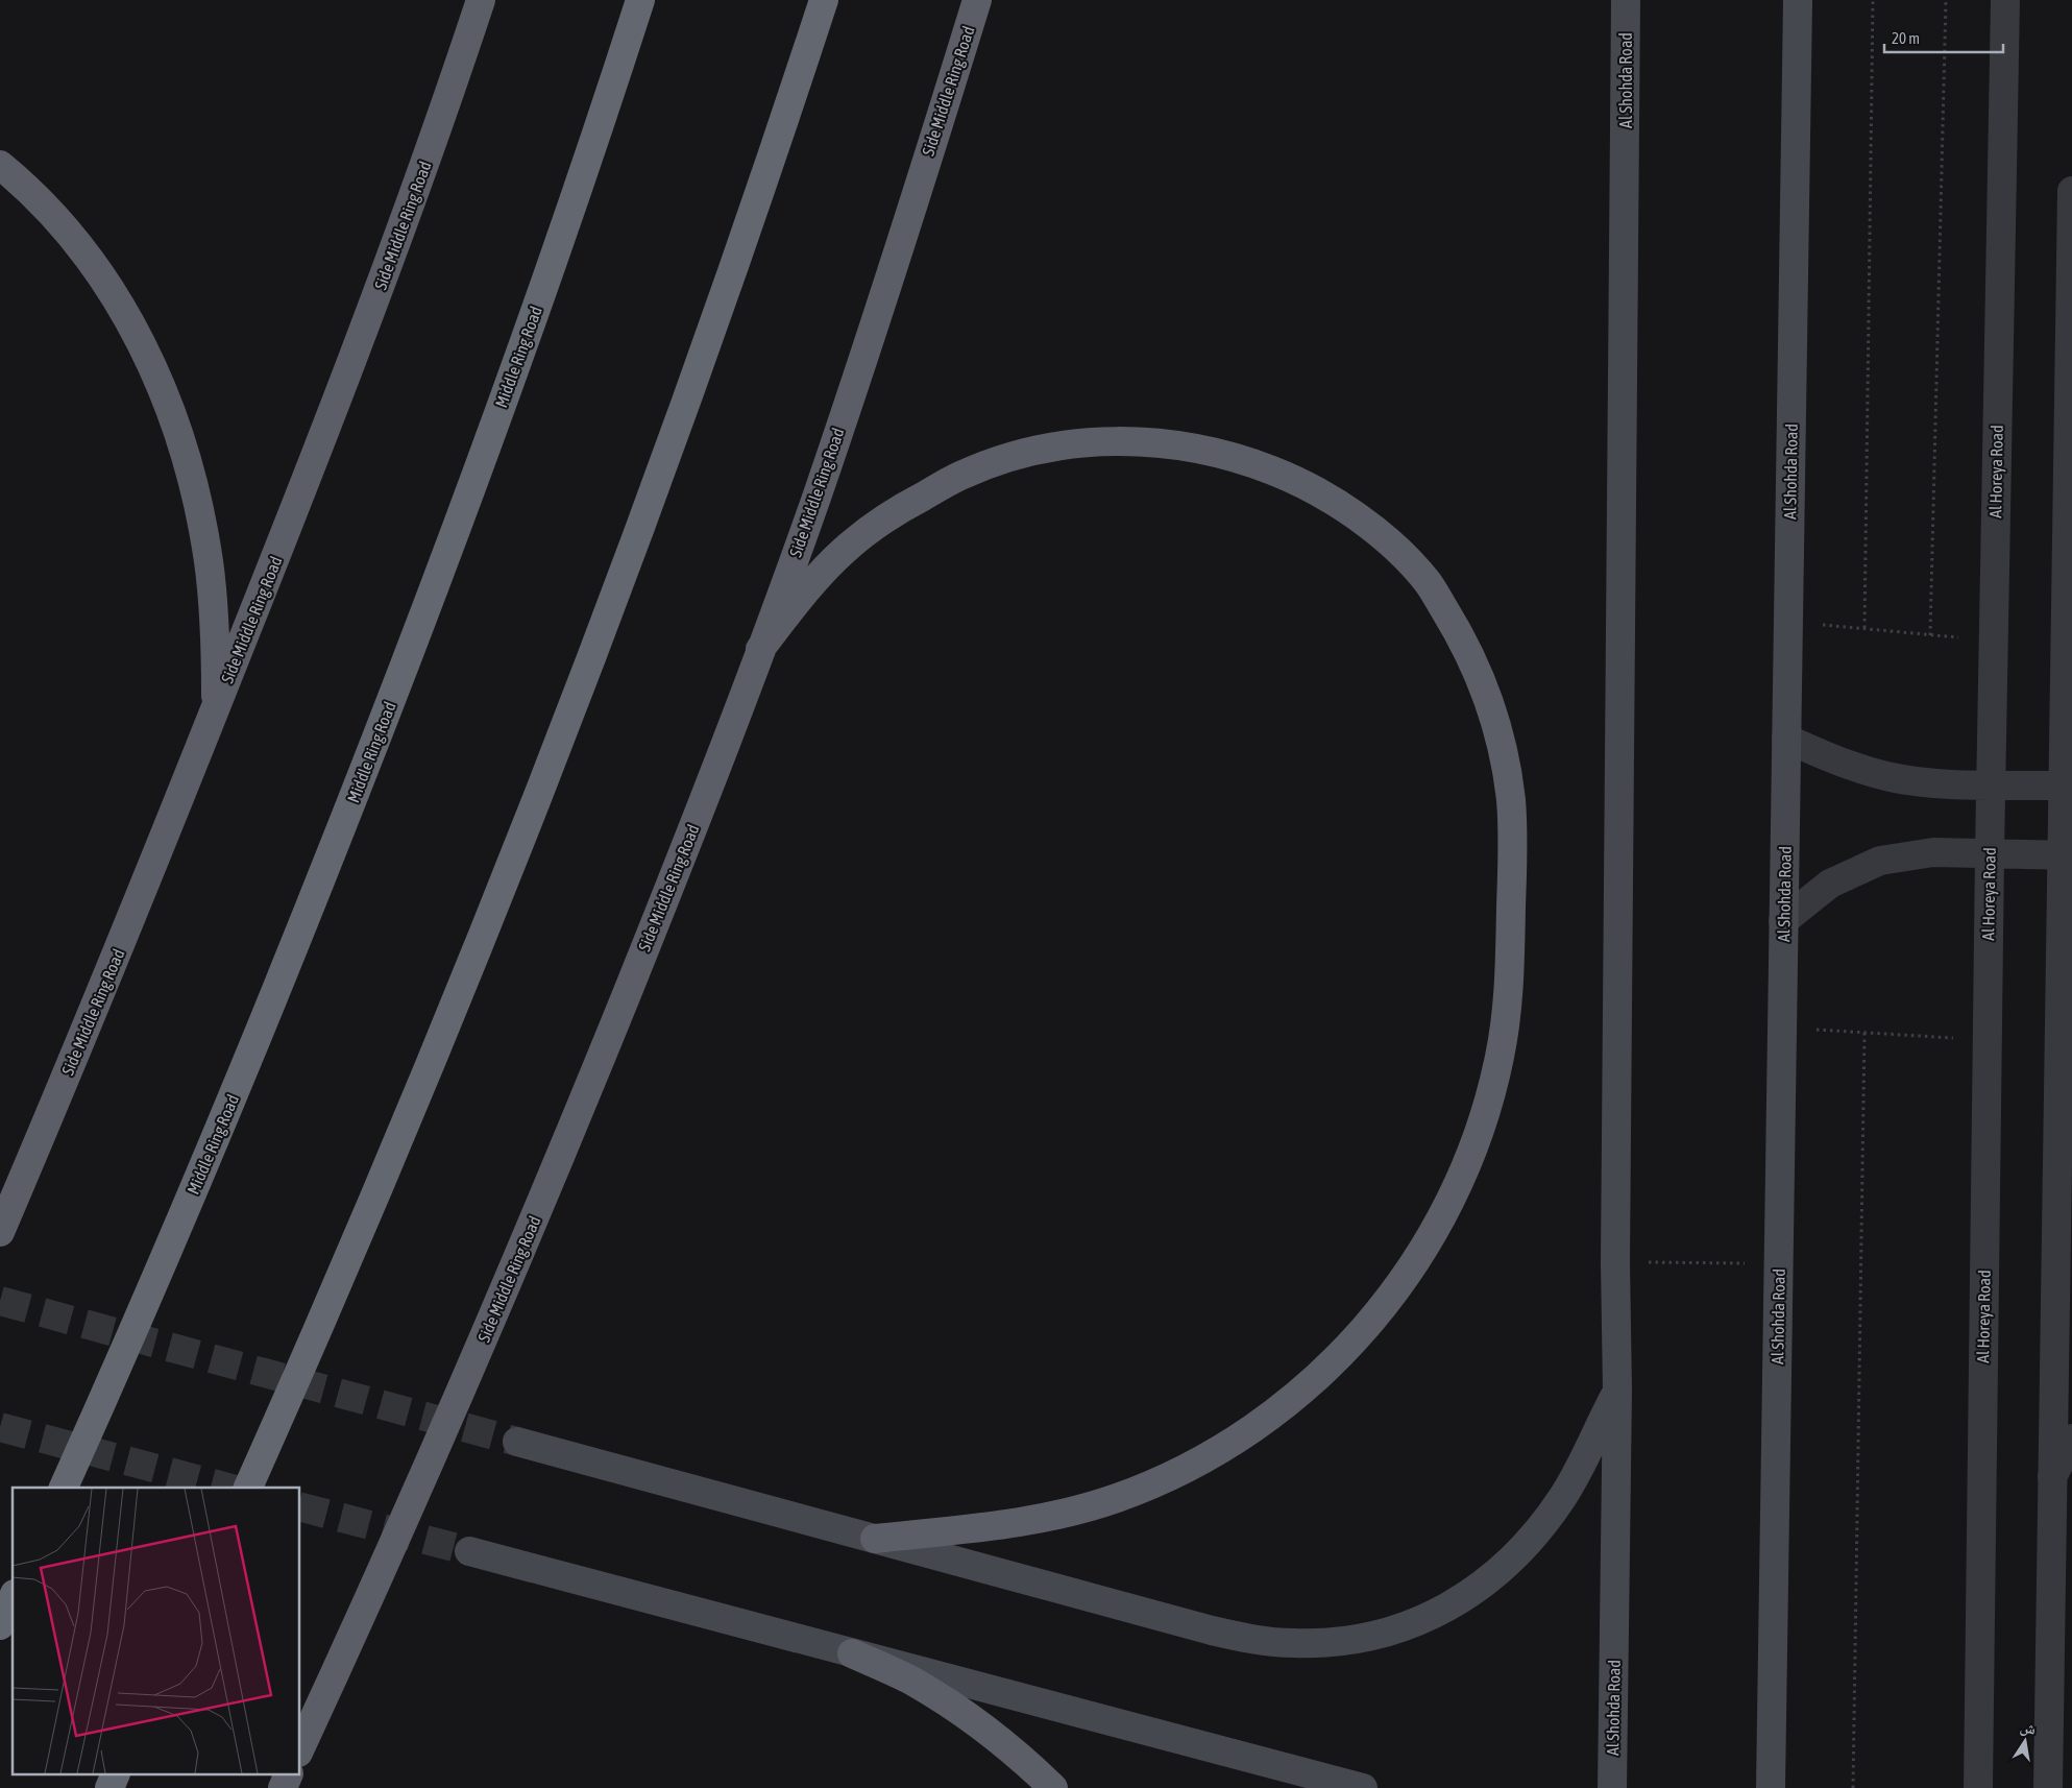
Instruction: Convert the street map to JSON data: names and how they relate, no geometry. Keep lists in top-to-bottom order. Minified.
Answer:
{"streets":{"highway":["Side Middle Ring Road","Middle Ring Road"],"main road":["Al Shohda Road"],"street":["Al Horeya Road"]},"scale_bar":"20 m","north":"top"}
